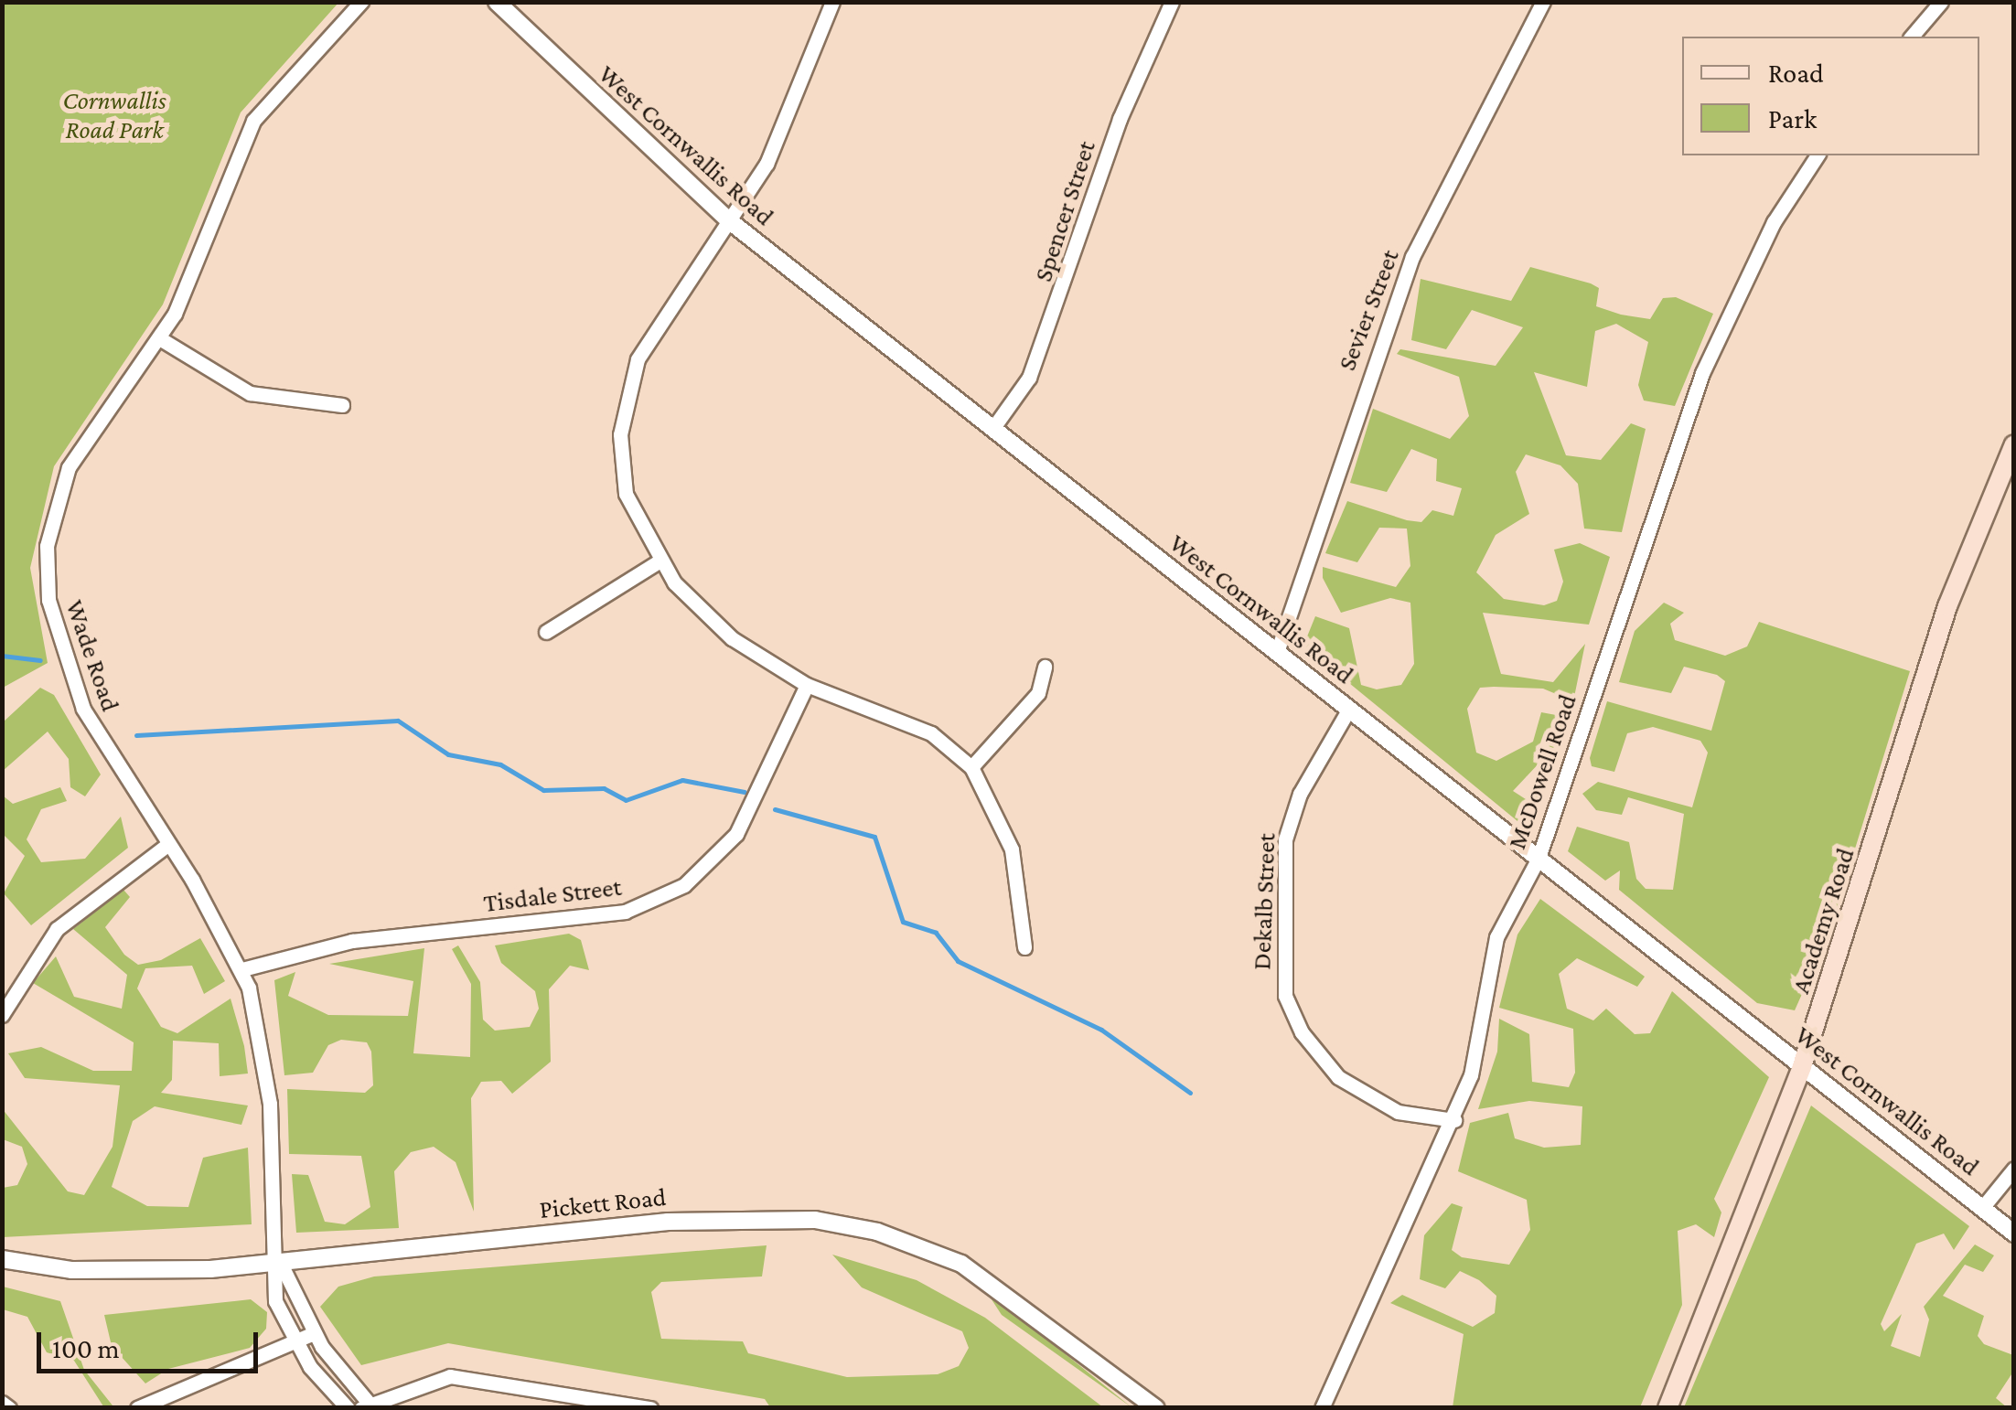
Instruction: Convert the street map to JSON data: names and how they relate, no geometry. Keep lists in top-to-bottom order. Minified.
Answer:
{"streets":{"main road":["Academy Road"],"street":["West Cornwallis Road","Spencer Street","Sevier Street","Wade Road","McDowell Road","Tisdale Street","Dekalb Street","Pickett Road"]},"crossings":[["West Cornwallis Road","Spencer Street"],["West Cornwallis Road","Sevier Street"],["West Cornwallis Road","McDowell Road"],["West Cornwallis Road","Dekalb Street"],["West Cornwallis Road","Academy Road"],["Wade Road","Tisdale Street"],["Wade Road","Pickett Road"],["McDowell Road","Dekalb Street"]],"parks":["Cornwallis Road Park"],"legend":["Road","Park"],"scale_bar":"100 m"}
